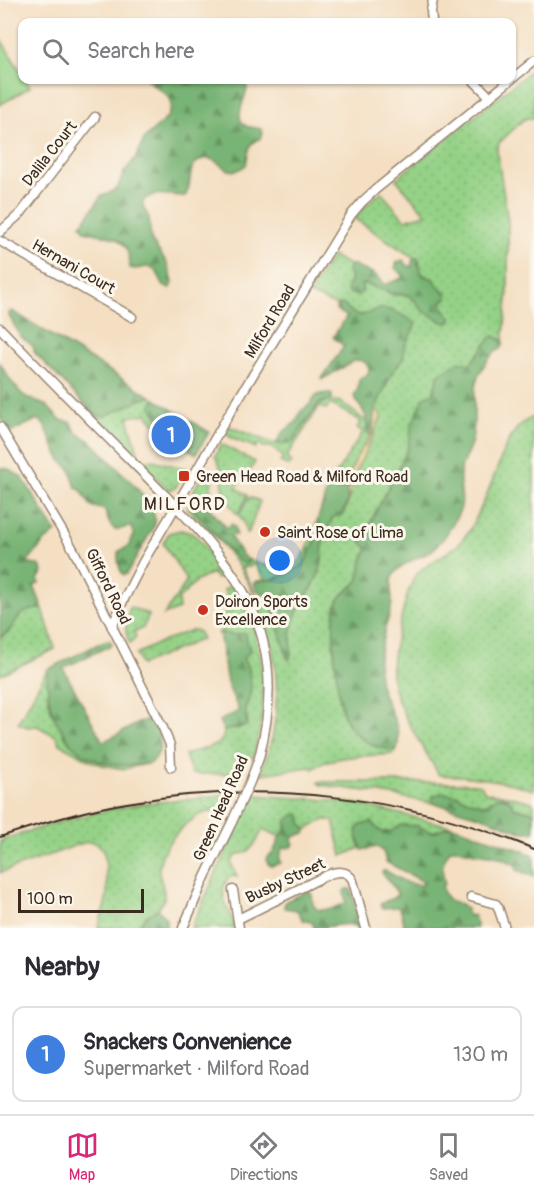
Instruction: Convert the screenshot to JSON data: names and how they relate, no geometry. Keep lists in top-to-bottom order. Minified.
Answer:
{"streets":{"street":["Dalila Court","Hernani Court","Milford Road","Gifford Road","Green Head Road","Busby Street"]},"crossings":[["Milford Road","Gifford Road"],["Milford Road","Green Head Road"]],"districts":["MILFORD"],"places":{"transit":["Green Head Road & Milford Road"],"other":["Saint Rose of Lima","Doiron Sports Excellence"]},"scale_bar":"100 m","page":{"search":"Search here","pins":"1","scale":"100 m","heading":"Nearby","list":[{"mark":"1","name":"Snackers Convenience","note":"Supermarket · Milford Road","value":"130 m"}],"nav":["Map","Directions","Saved"]}}
